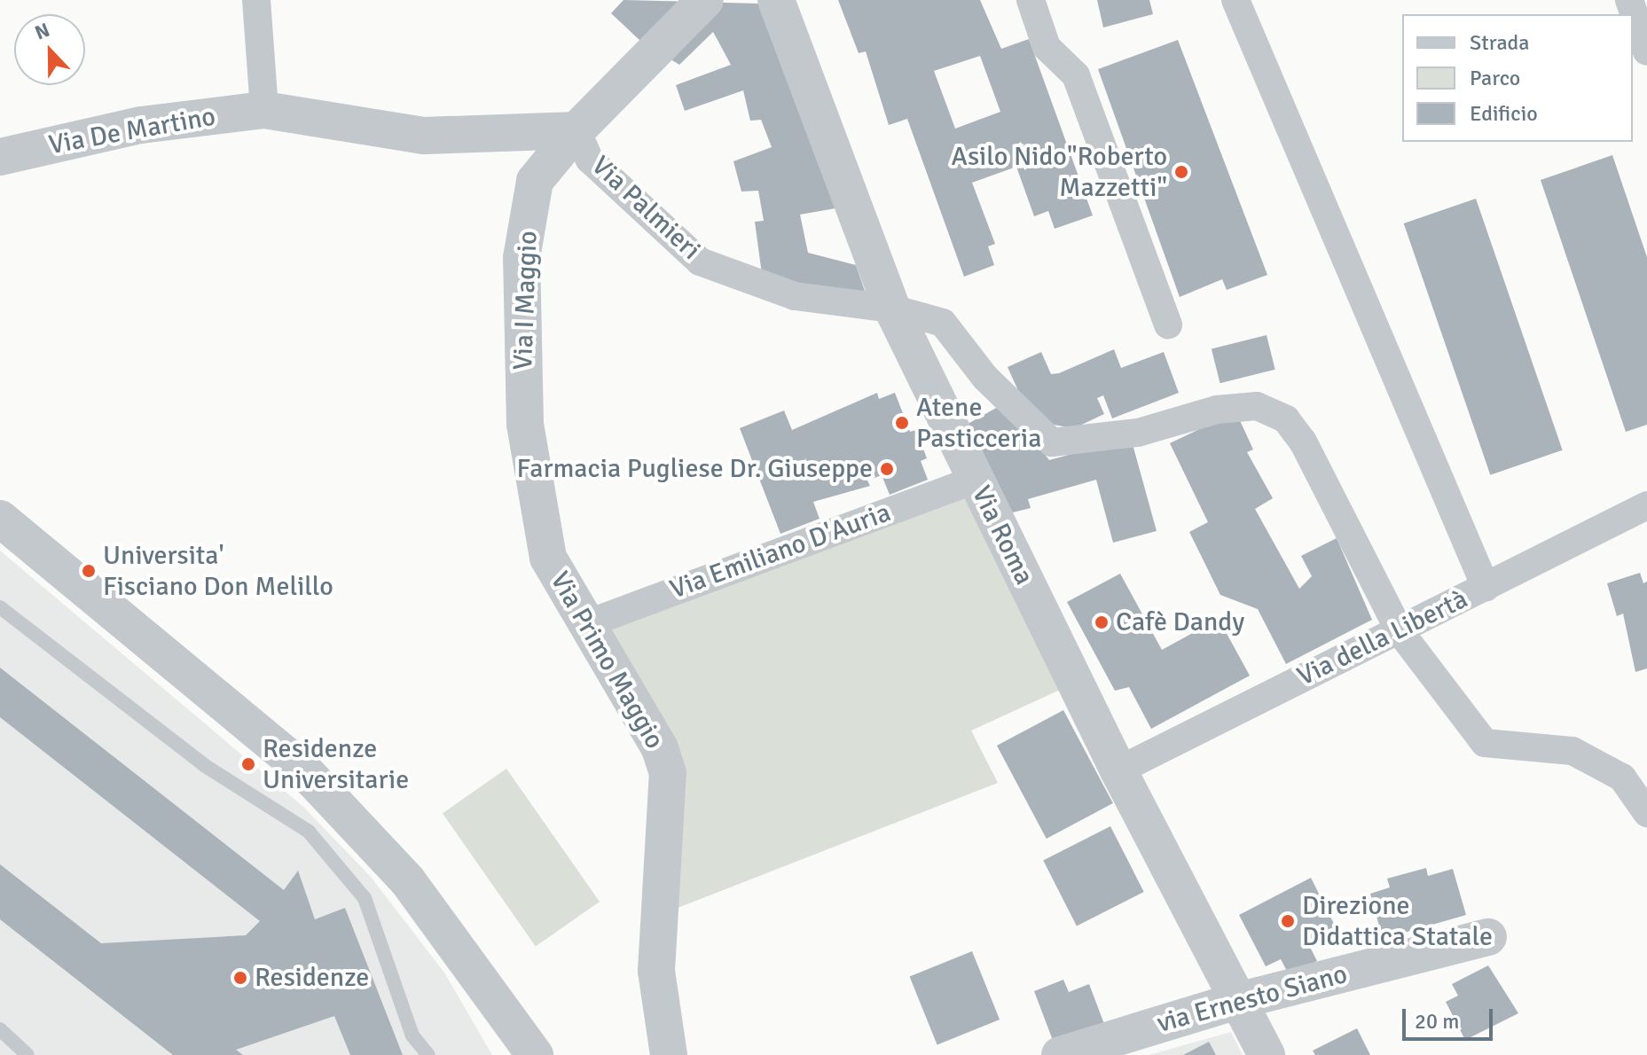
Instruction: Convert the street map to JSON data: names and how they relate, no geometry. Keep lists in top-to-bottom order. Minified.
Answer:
{"streets":{"street":["Via De Martino","Via Palmieri","Via I Maggio","Via Roma","Via Emiliano D'Auria","Via della Libertà","Via Primo Maggio","via Ernesto Siano"]},"crossings":[["Via De Martino","Via Palmieri"],["Via De Martino","Via I Maggio"],["Via Palmieri","Via I Maggio"],["Via Palmieri","Via Roma"],["Via Palmieri","Via della Libertà"],["Via I Maggio","Via Primo Maggio"],["Via Roma","Via Emiliano D'Auria"],["Via Roma","Via della Libertà"],["Via Roma","via Ernesto Siano"],["Via Emiliano D'Auria","Via Primo Maggio"]],"places":["Asilo Nido\"Roberto Mazzetti\"","Atene Pasticceria","Farmacia Pugliese Dr. Giuseppe","Universita' Fisciano Don Melillo","Cafè Dandy","Residenze Universitarie","Direzione Didattica Statale","Residenze"],"legend":["Strada","Parco","Edificio"],"scale_bar":"20 m","north":"top"}
